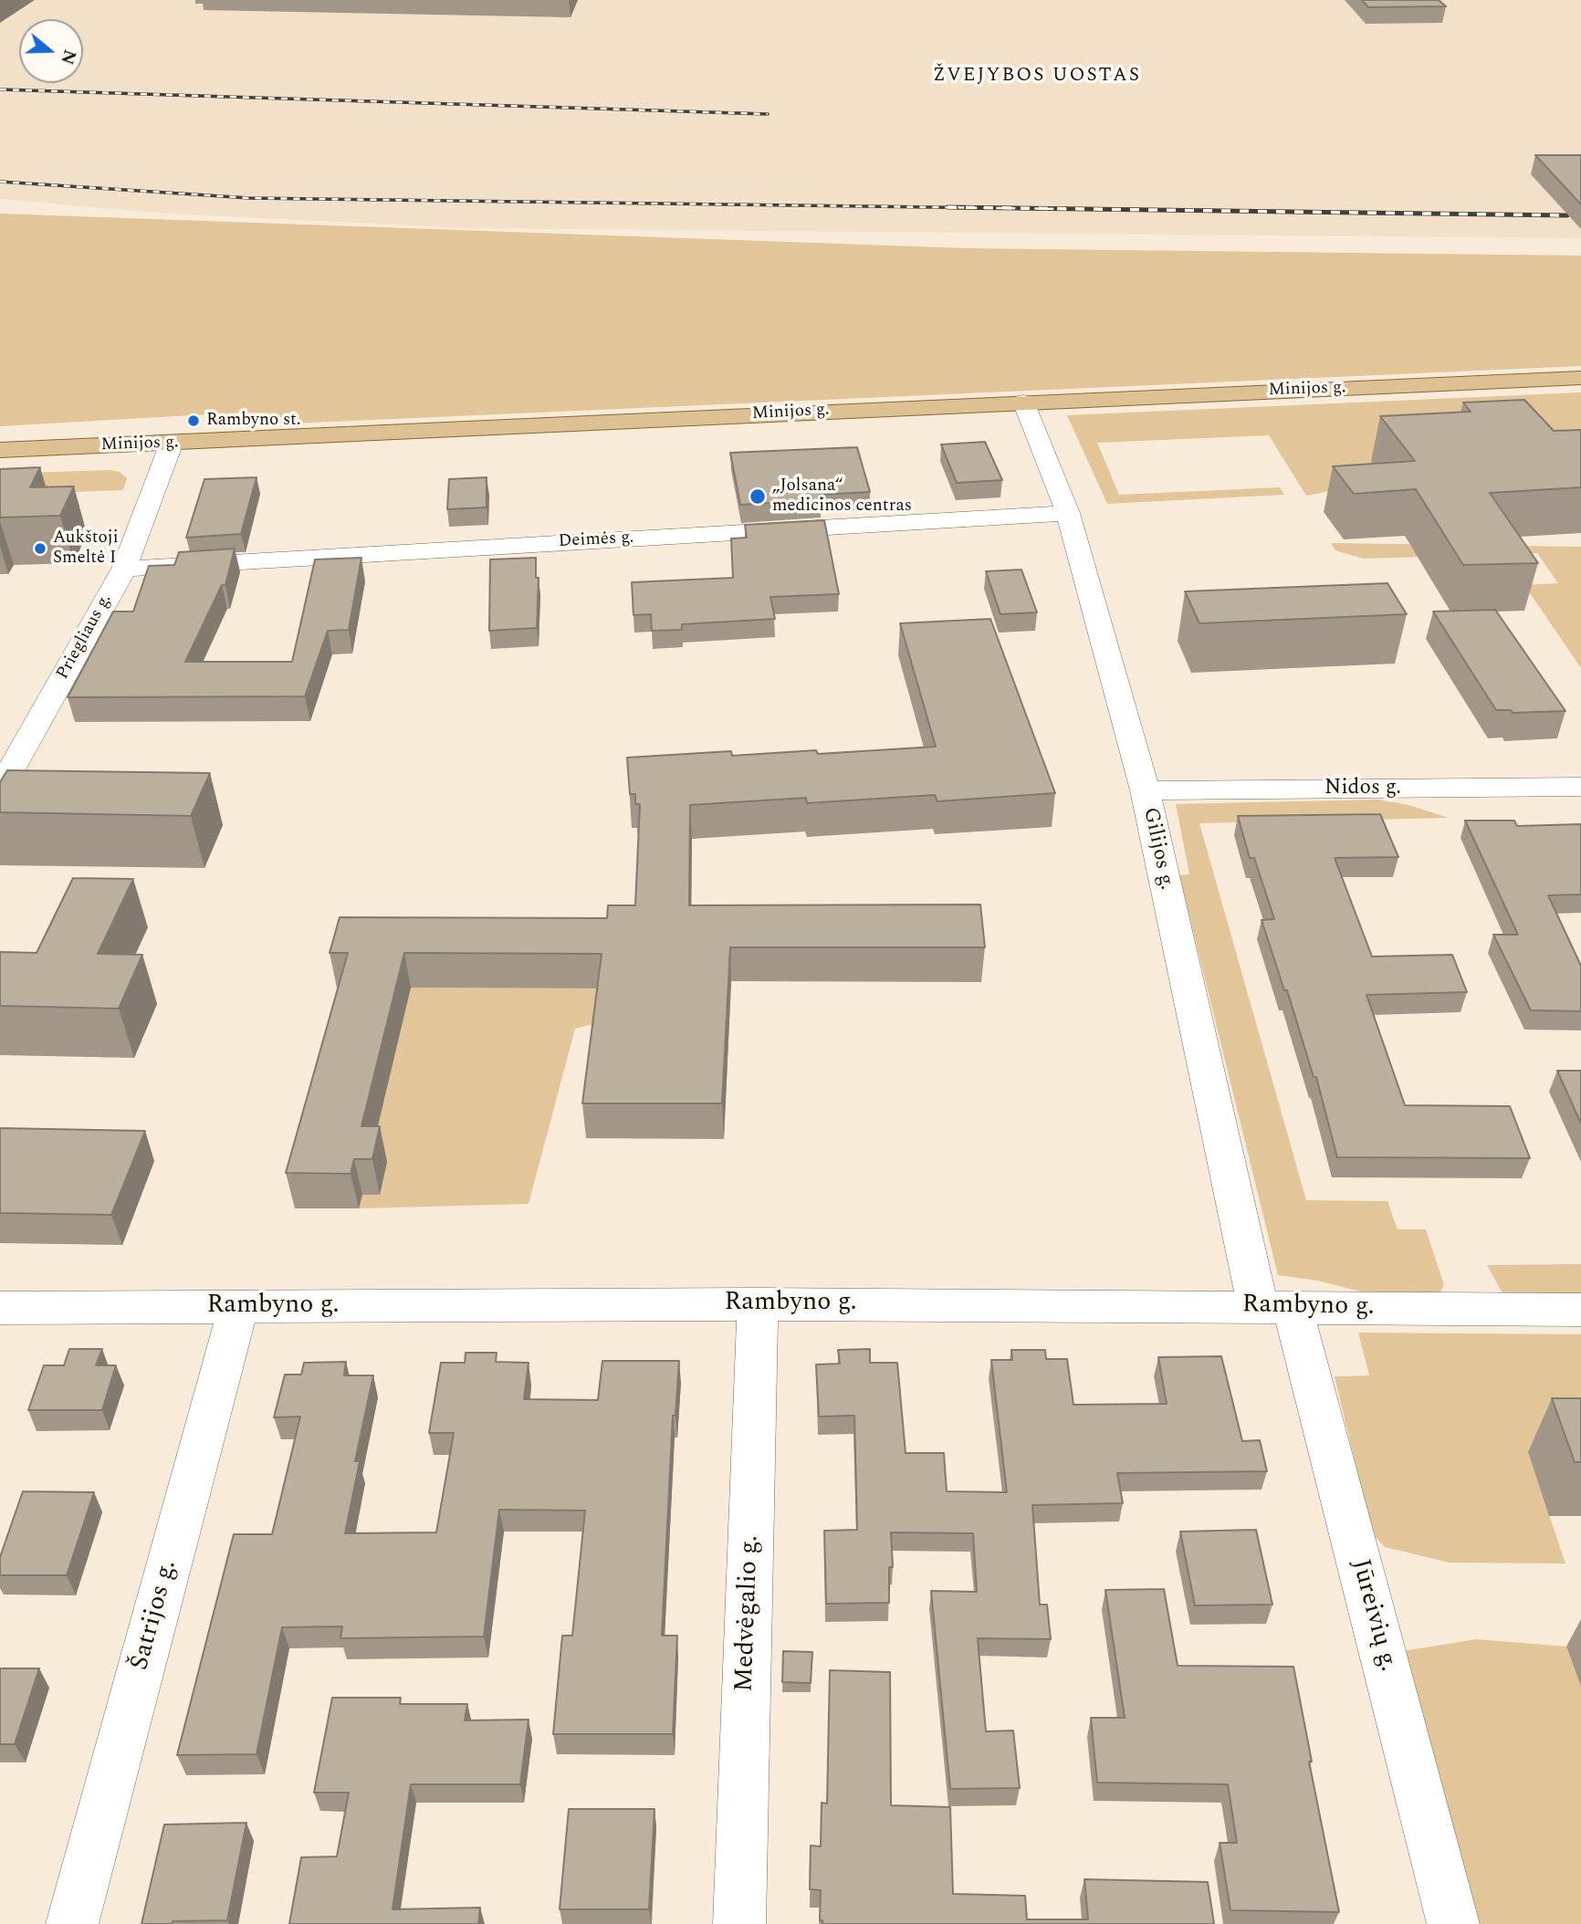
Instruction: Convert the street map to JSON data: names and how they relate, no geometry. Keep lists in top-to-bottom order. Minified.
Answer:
{"streets":{"main road":["Minijos g."],"street":["Deimės g.","Priegliaus g.","Nidos g.","Gilijos g.","Rambyno g.","Medvėgalio g.","Šatrijos g.","Jūreivių g."]},"crossings":[["Minijos g.","Priegliaus g."],["Minijos g.","Gilijos g."],["Deimės g.","Priegliaus g."],["Deimės g.","Gilijos g."],["Nidos g.","Gilijos g."],["Gilijos g.","Rambyno g."],["Gilijos g.","Jūreivių g."],["Rambyno g.","Medvėgalio g."],["Rambyno g.","Šatrijos g."],["Rambyno g.","Jūreivių g."]],"districts":["ŽVEJYBOS UOSTAS"],"places":["Rambyno st.","„Jolsana“ medicinos centras","Aukštoji Smeltė I"],"north":"right"}
